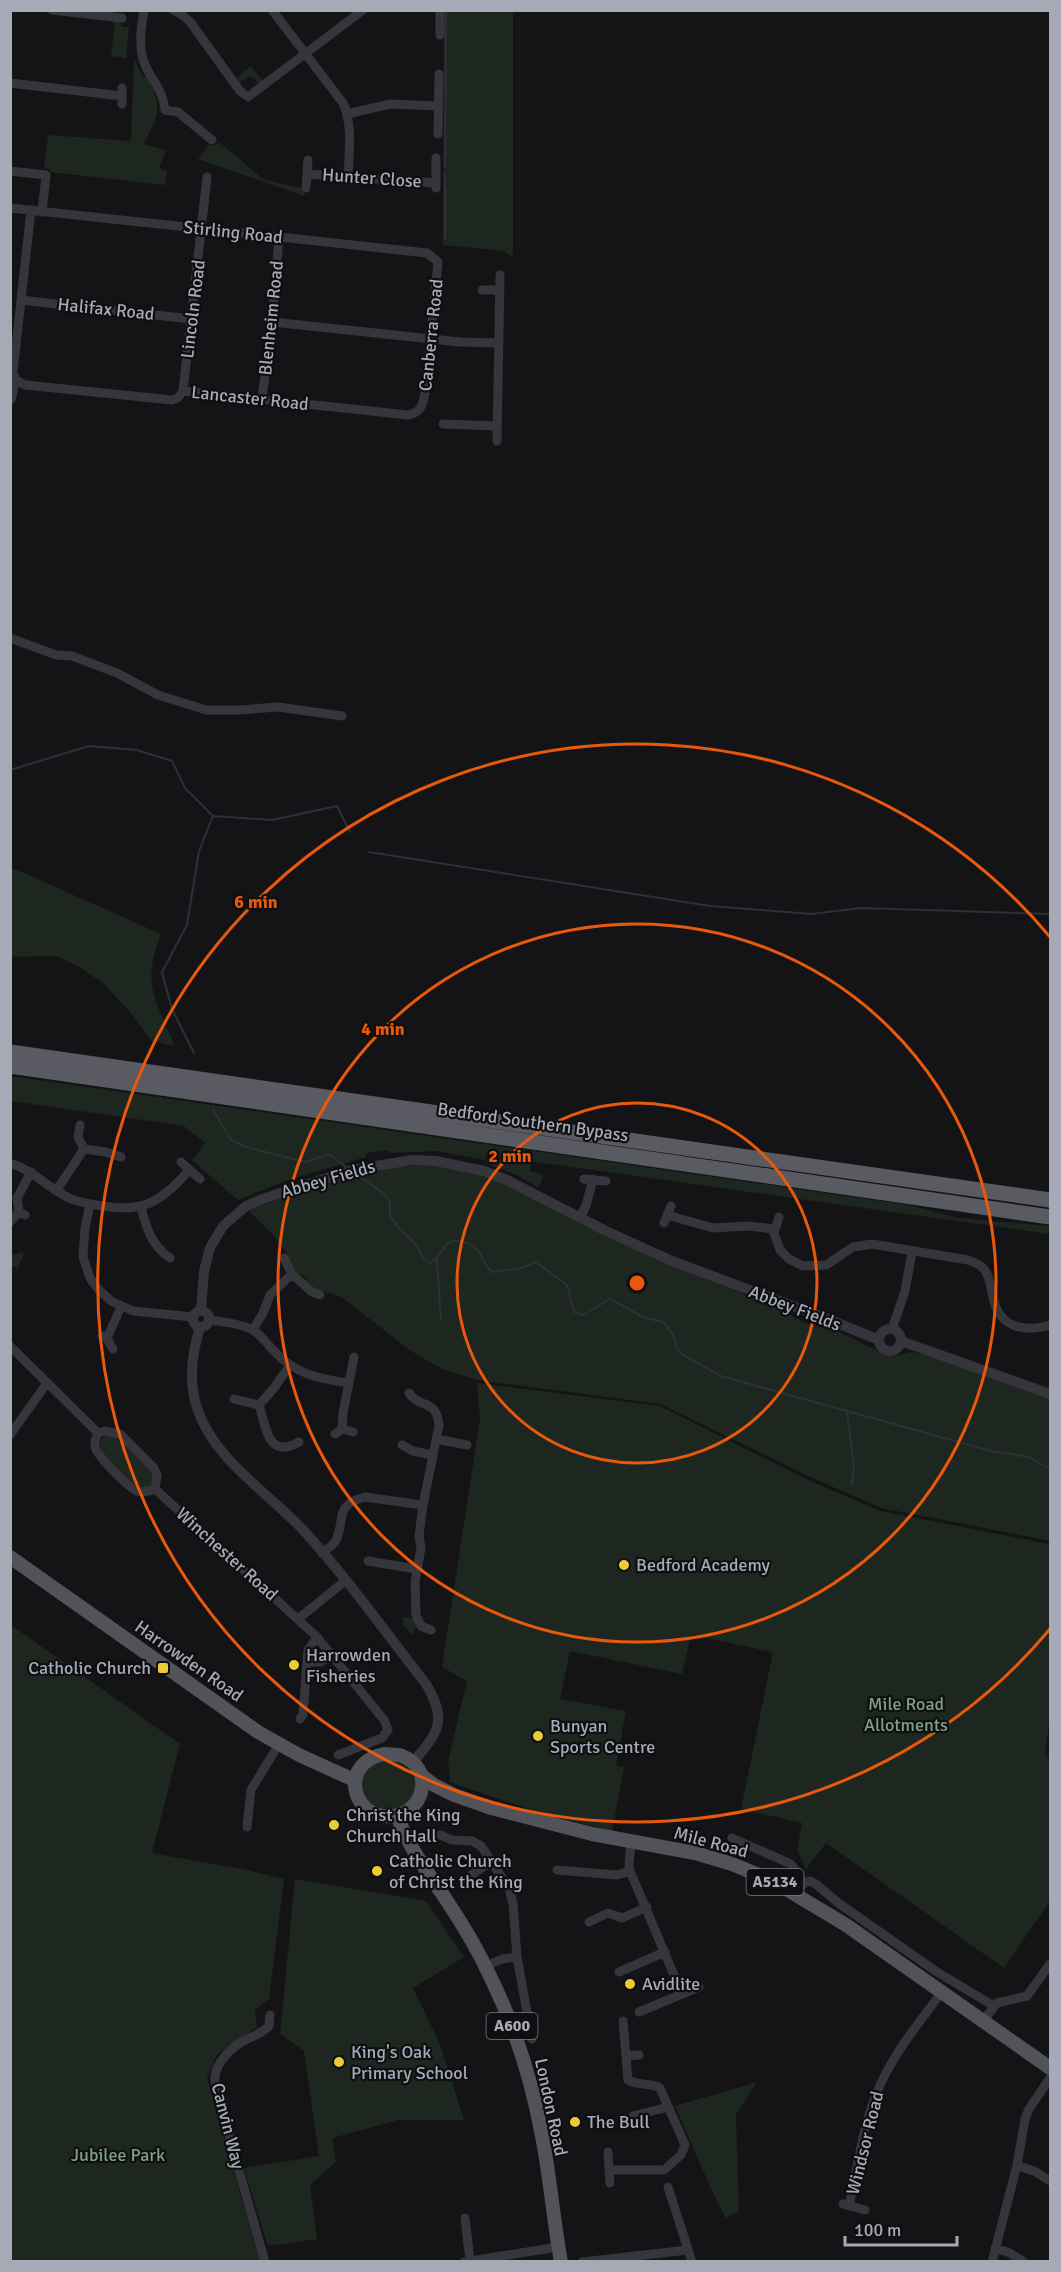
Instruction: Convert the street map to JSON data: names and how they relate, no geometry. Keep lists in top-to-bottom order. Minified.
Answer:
{"streets":{"highway":["Bedford Southern Bypass"],"main road":["Harrowden Road","Mile Road","A5134","A600","London Road"],"street":["Hunter Close","Stirling Road","Halifax Road","Lincoln Road","Blenheim Road","Canberra Road","Lancaster Road","Abbey Fields","Winchester Road","Canvin Way","Windsor Road"]},"crossings":[["Stirling Road","Lincoln Road"],["Stirling Road","Blenheim Road"],["Stirling Road","Canberra Road"],["Halifax Road","Lincoln Road"],["Lincoln Road","Lancaster Road"],["Blenheim Road","Lancaster Road"],["Canberra Road","Lancaster Road"],["Harrowden Road","Mile Road"],["Harrowden Road","London Road"],["Mile Road","London Road"],["Mile Road","Windsor Road"]],"parks":["Mile Road Allotments","Jubilee Park"],"places":{"other":["Bedford Academy","Harrowden Fisheries","Bunyan Sports Centre","Christ the King Church Hall","Catholic Church of Christ the King","Avidlite","King's Oak Primary School","The Bull"],"transit":["Catholic Church"]},"scale_bar":"100 m","rings":["6 min","4 min","2 min"]}
